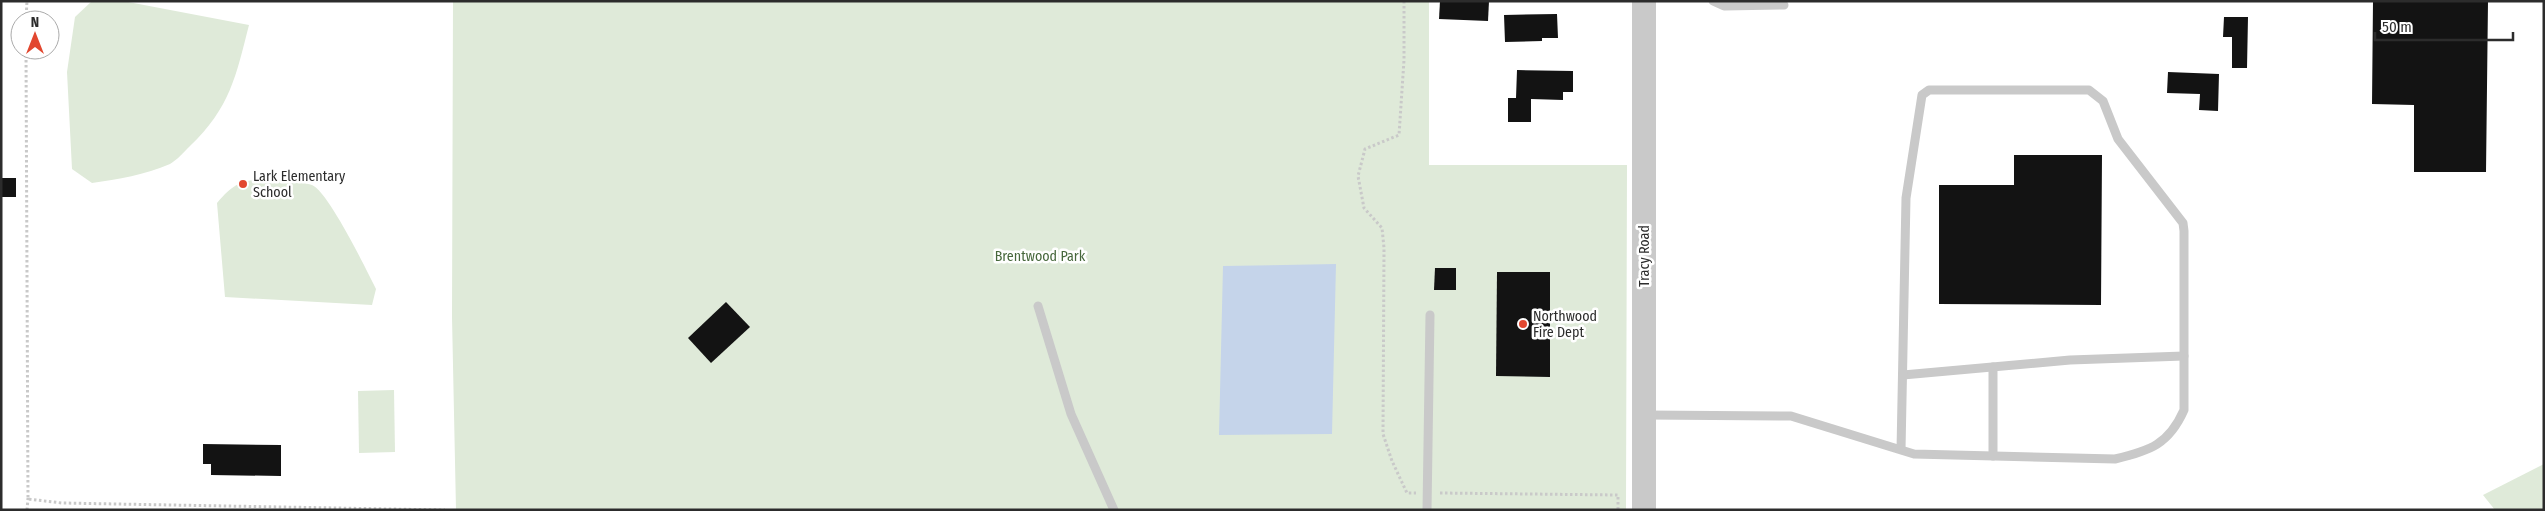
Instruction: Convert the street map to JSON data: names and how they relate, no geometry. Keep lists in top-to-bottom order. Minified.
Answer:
{"streets":{"street":["Tracy Road"]},"parks":["Brentwood Park"],"places":["Lark Elementary School","Northwood Fire Dept"],"scale_bar":"50 m","north":"top"}
